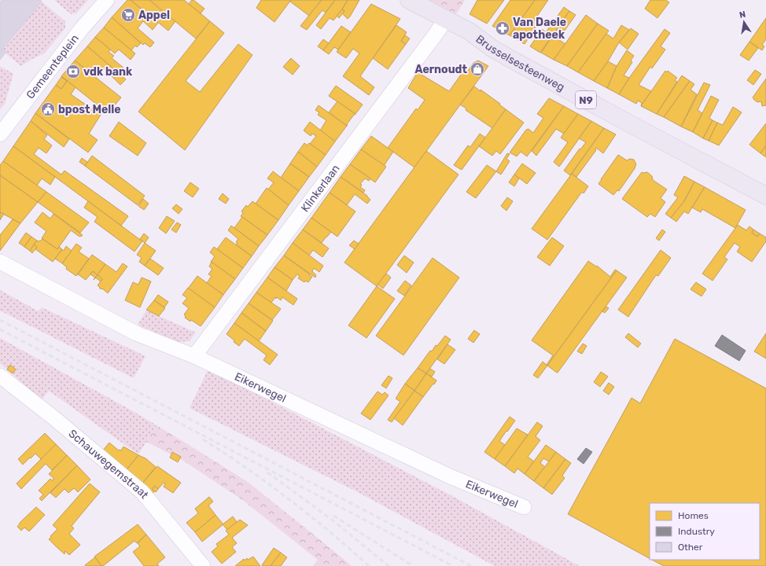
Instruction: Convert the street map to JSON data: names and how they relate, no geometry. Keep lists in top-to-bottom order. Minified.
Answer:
{"streets":{"main road":["Brusselsesteenweg","N9"],"street":["Gemeenteplein","Klinkerlaan","Eikerwegel","Schauwegemstraat"]},"crossings":[["Brusselsesteenweg","Klinkerlaan"],["Klinkerlaan","Eikerwegel"]],"places":{"supermarket":["Appel"],"pharmacy":["Van Daele apotheek"],"shop":["Aernoudt"],"bank":["vdk bank"],"public building":["bpost Melle"]},"legend":["Homes","Industry","Other"],"north":"top"}
